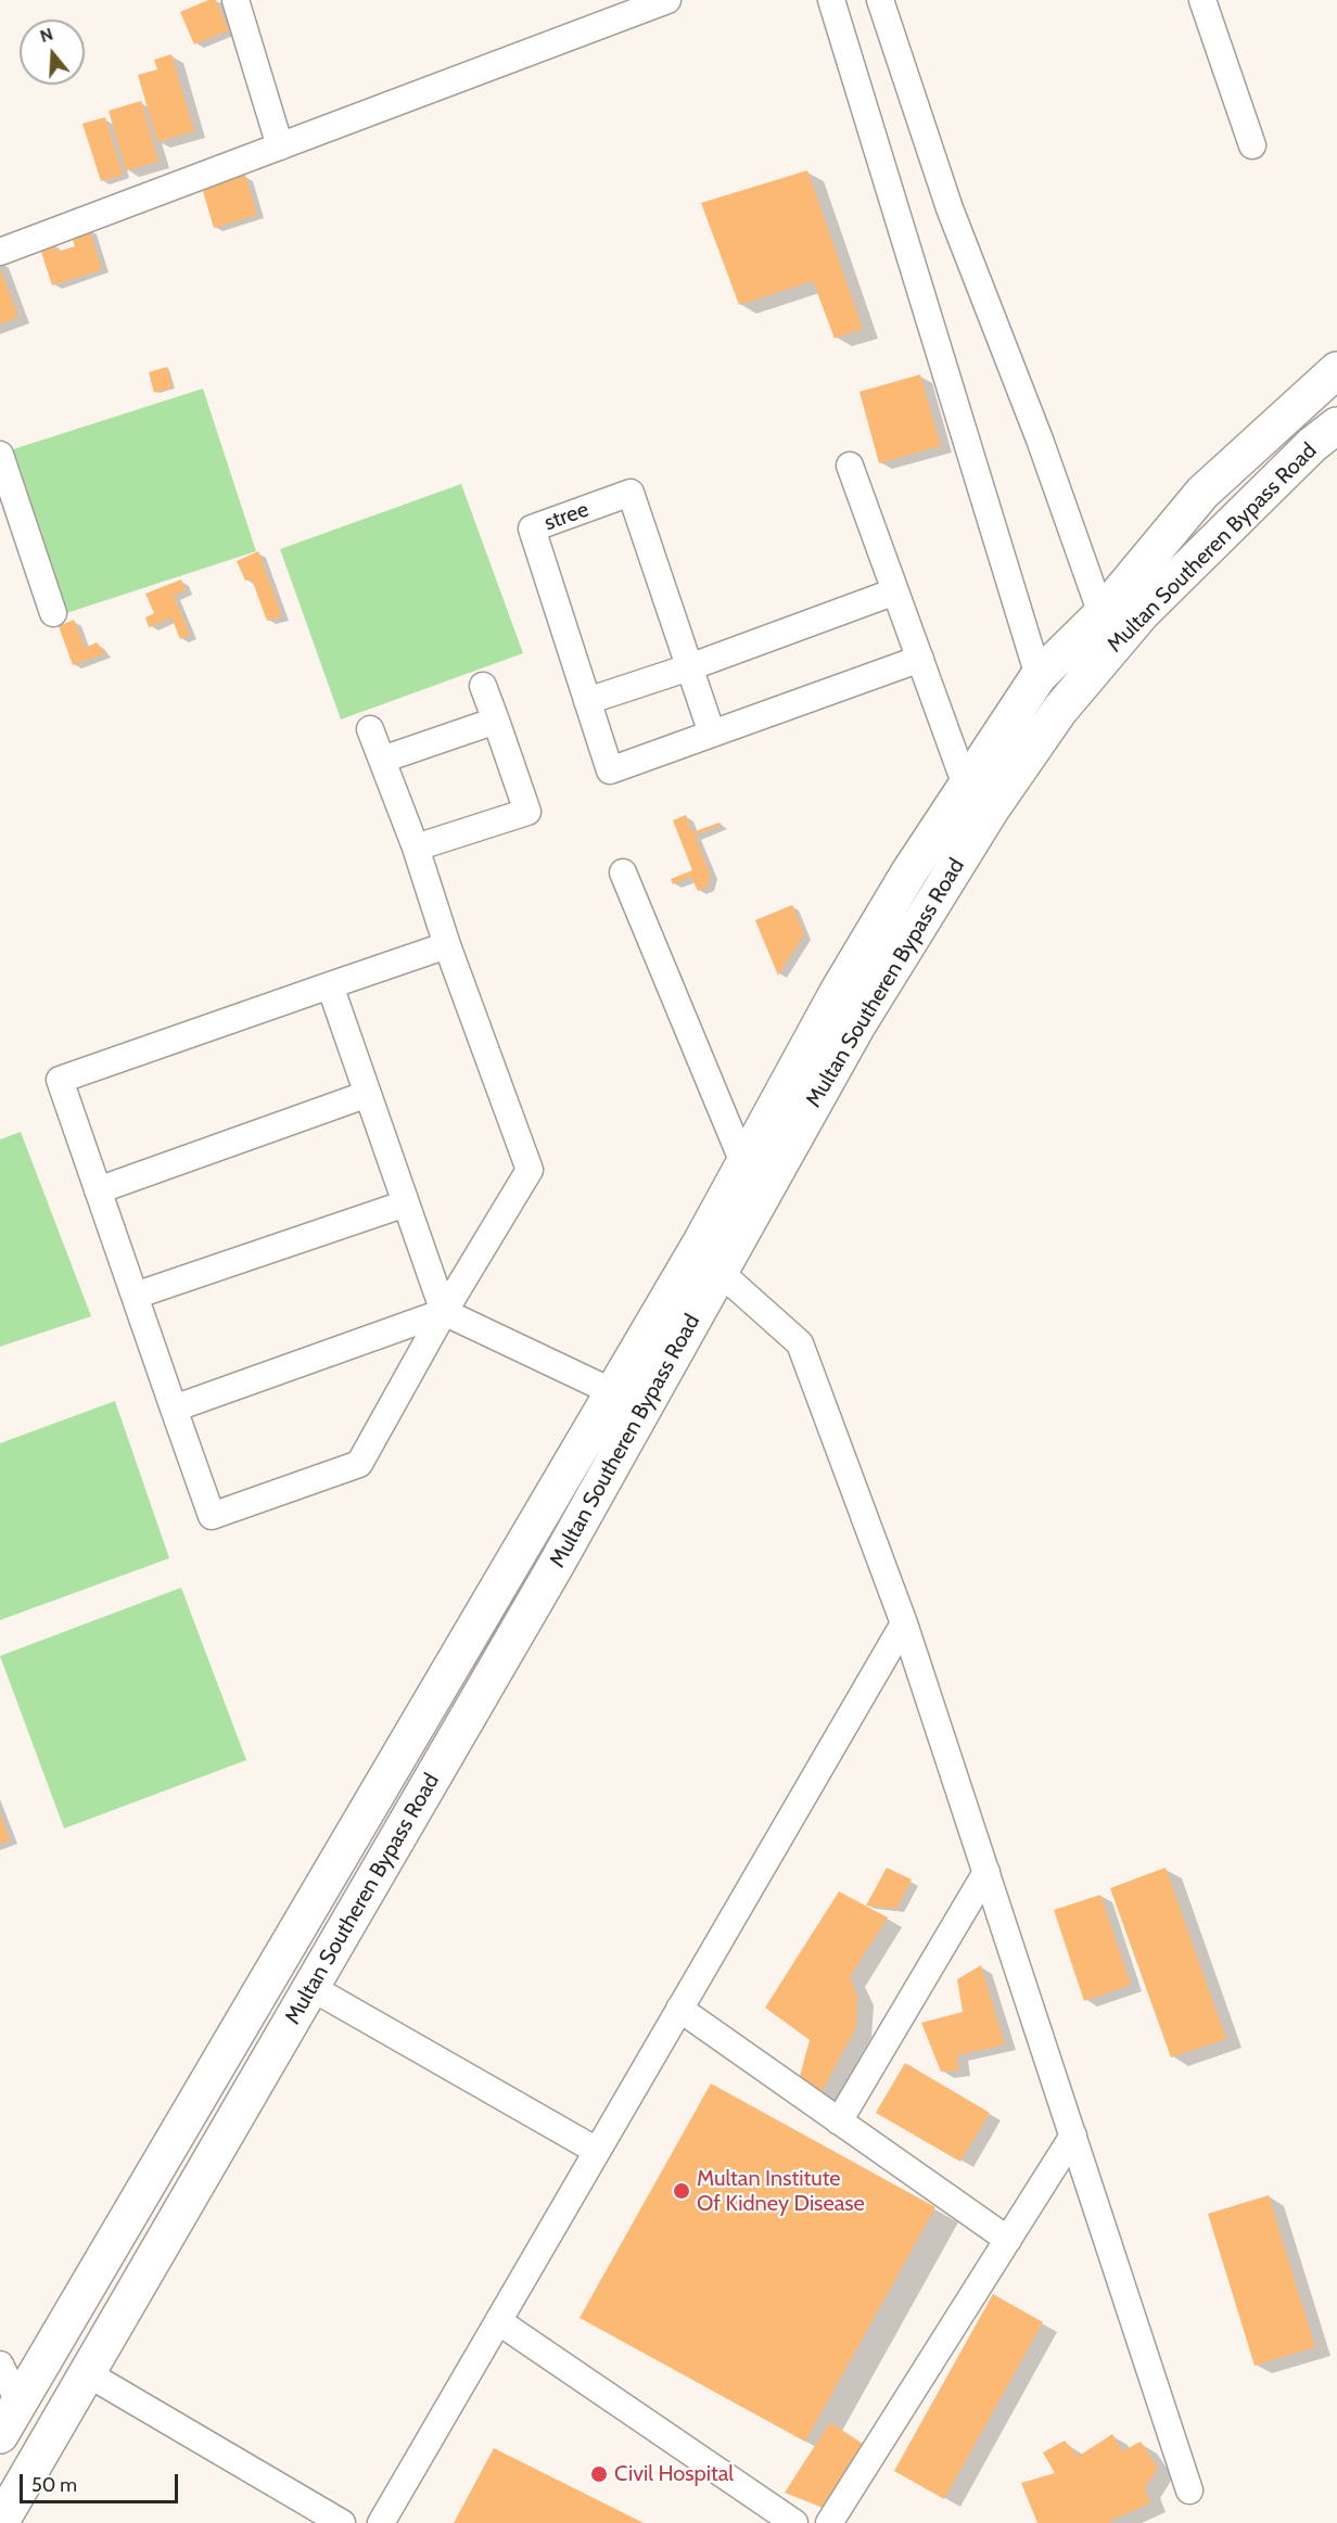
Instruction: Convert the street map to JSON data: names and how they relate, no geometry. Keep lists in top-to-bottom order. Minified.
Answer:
{"streets":{"highway":["Multan Southeren Bypass Road"],"street":["stree"]},"places":["Multan Institute Of Kidney Disease","Civil Hospital"],"scale_bar":"50 m","north":"top"}
